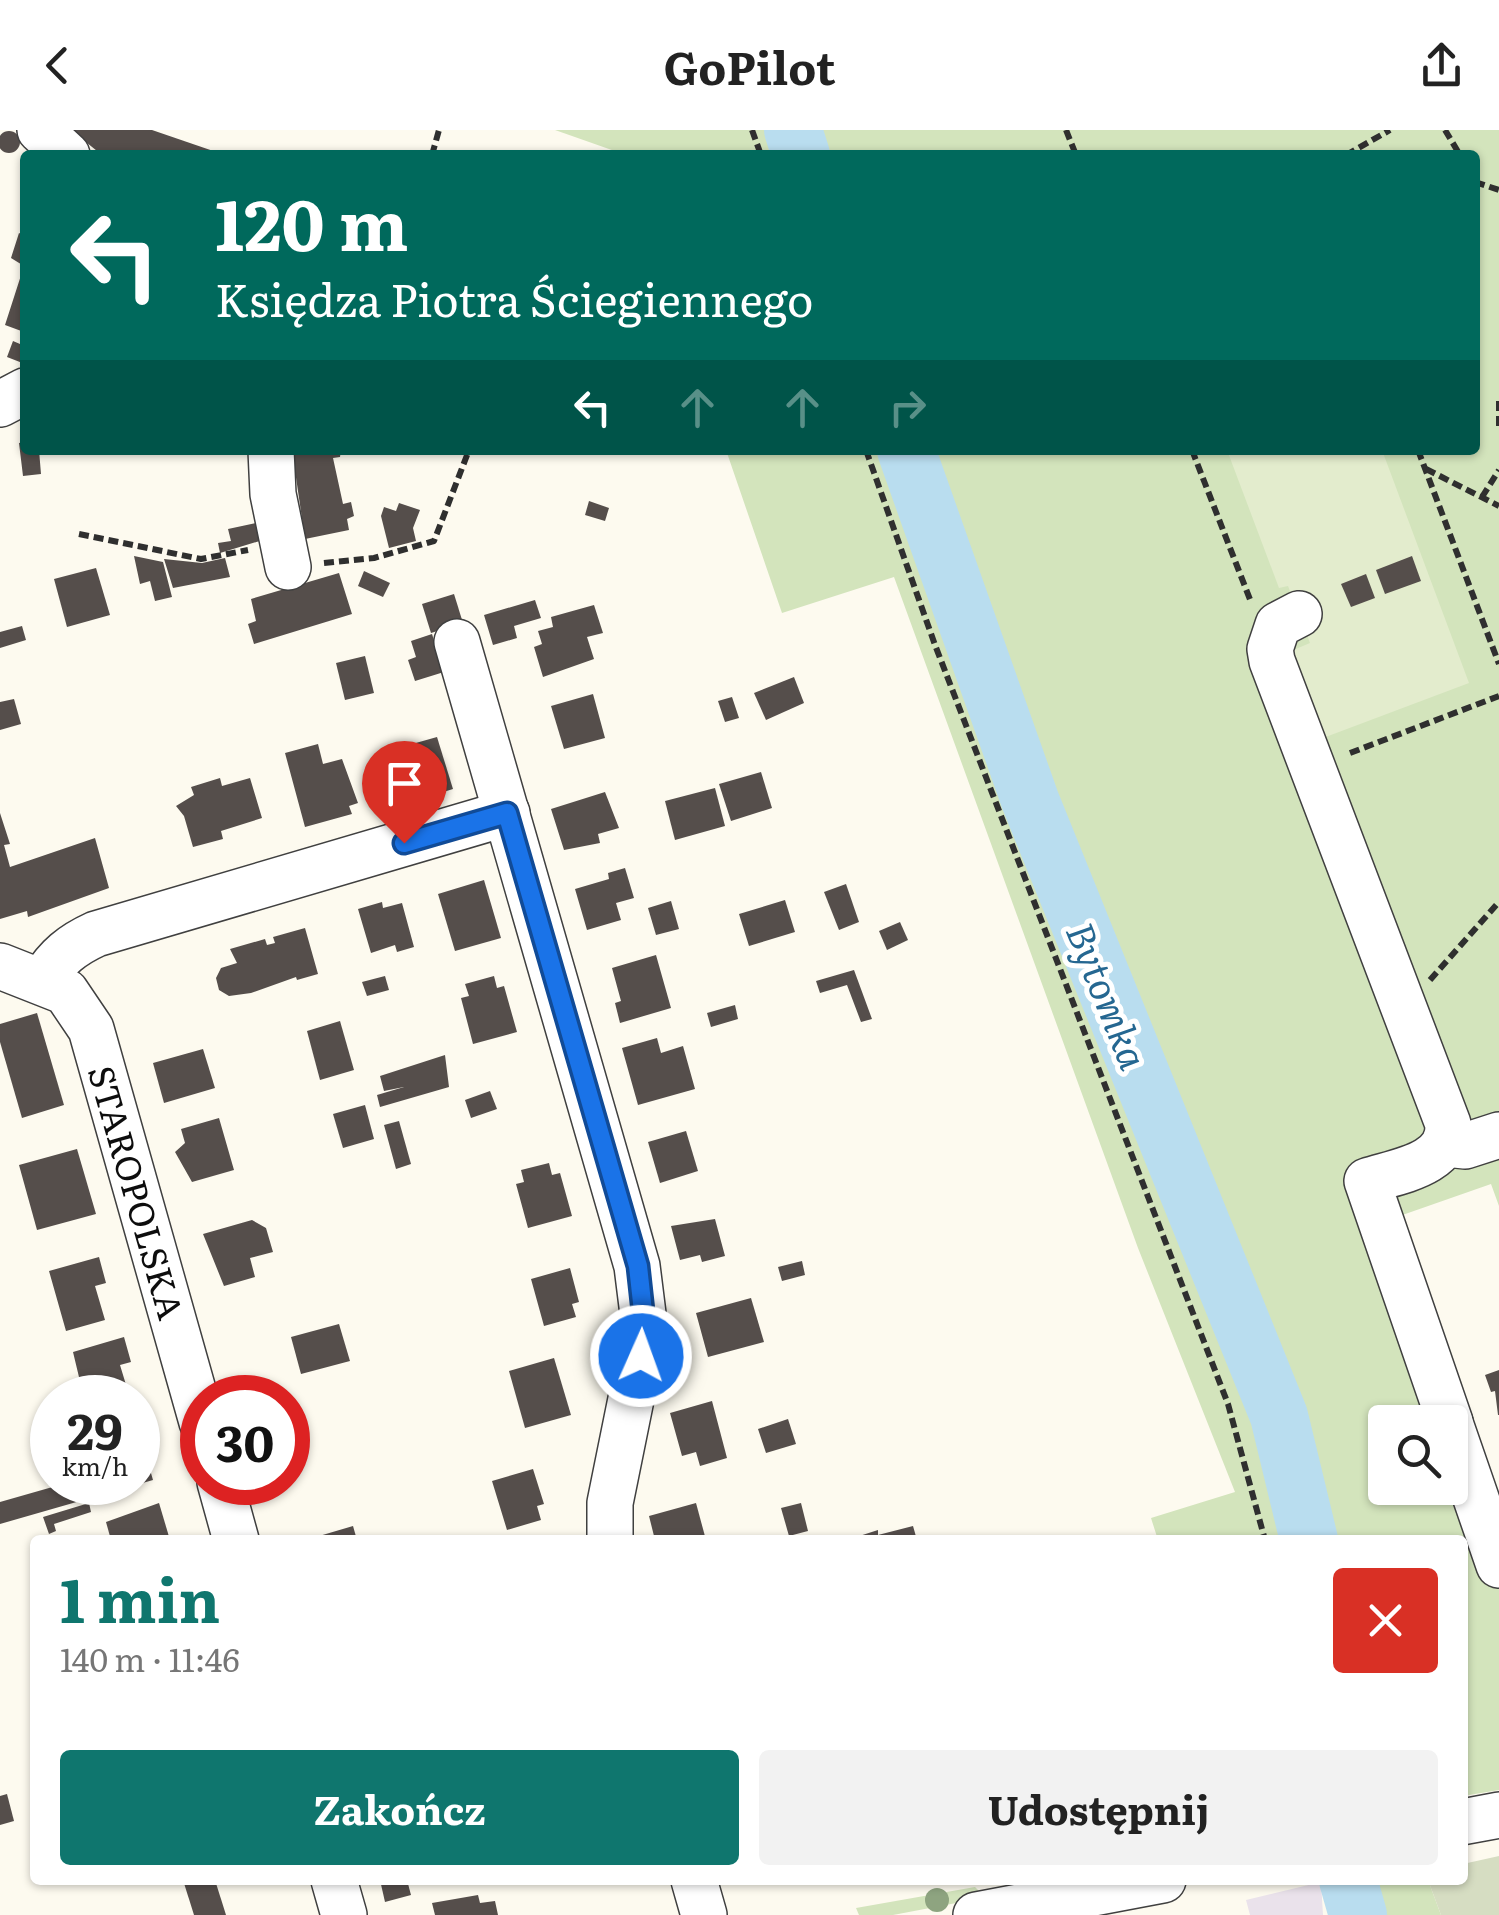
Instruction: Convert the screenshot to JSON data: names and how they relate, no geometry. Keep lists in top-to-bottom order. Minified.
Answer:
{"streets":{"street":["STAROPOLSKA"]},"water":["Bytomka"],"page":{"header":"GoPilot","turn":["120 m","Księdza Piotra Ściegiennego"],"speed":"29 km/h","limit":"30","heading":["1 min","140 m · 11:46"],"buttons":["Zakończ","Udostępnij"]}}
